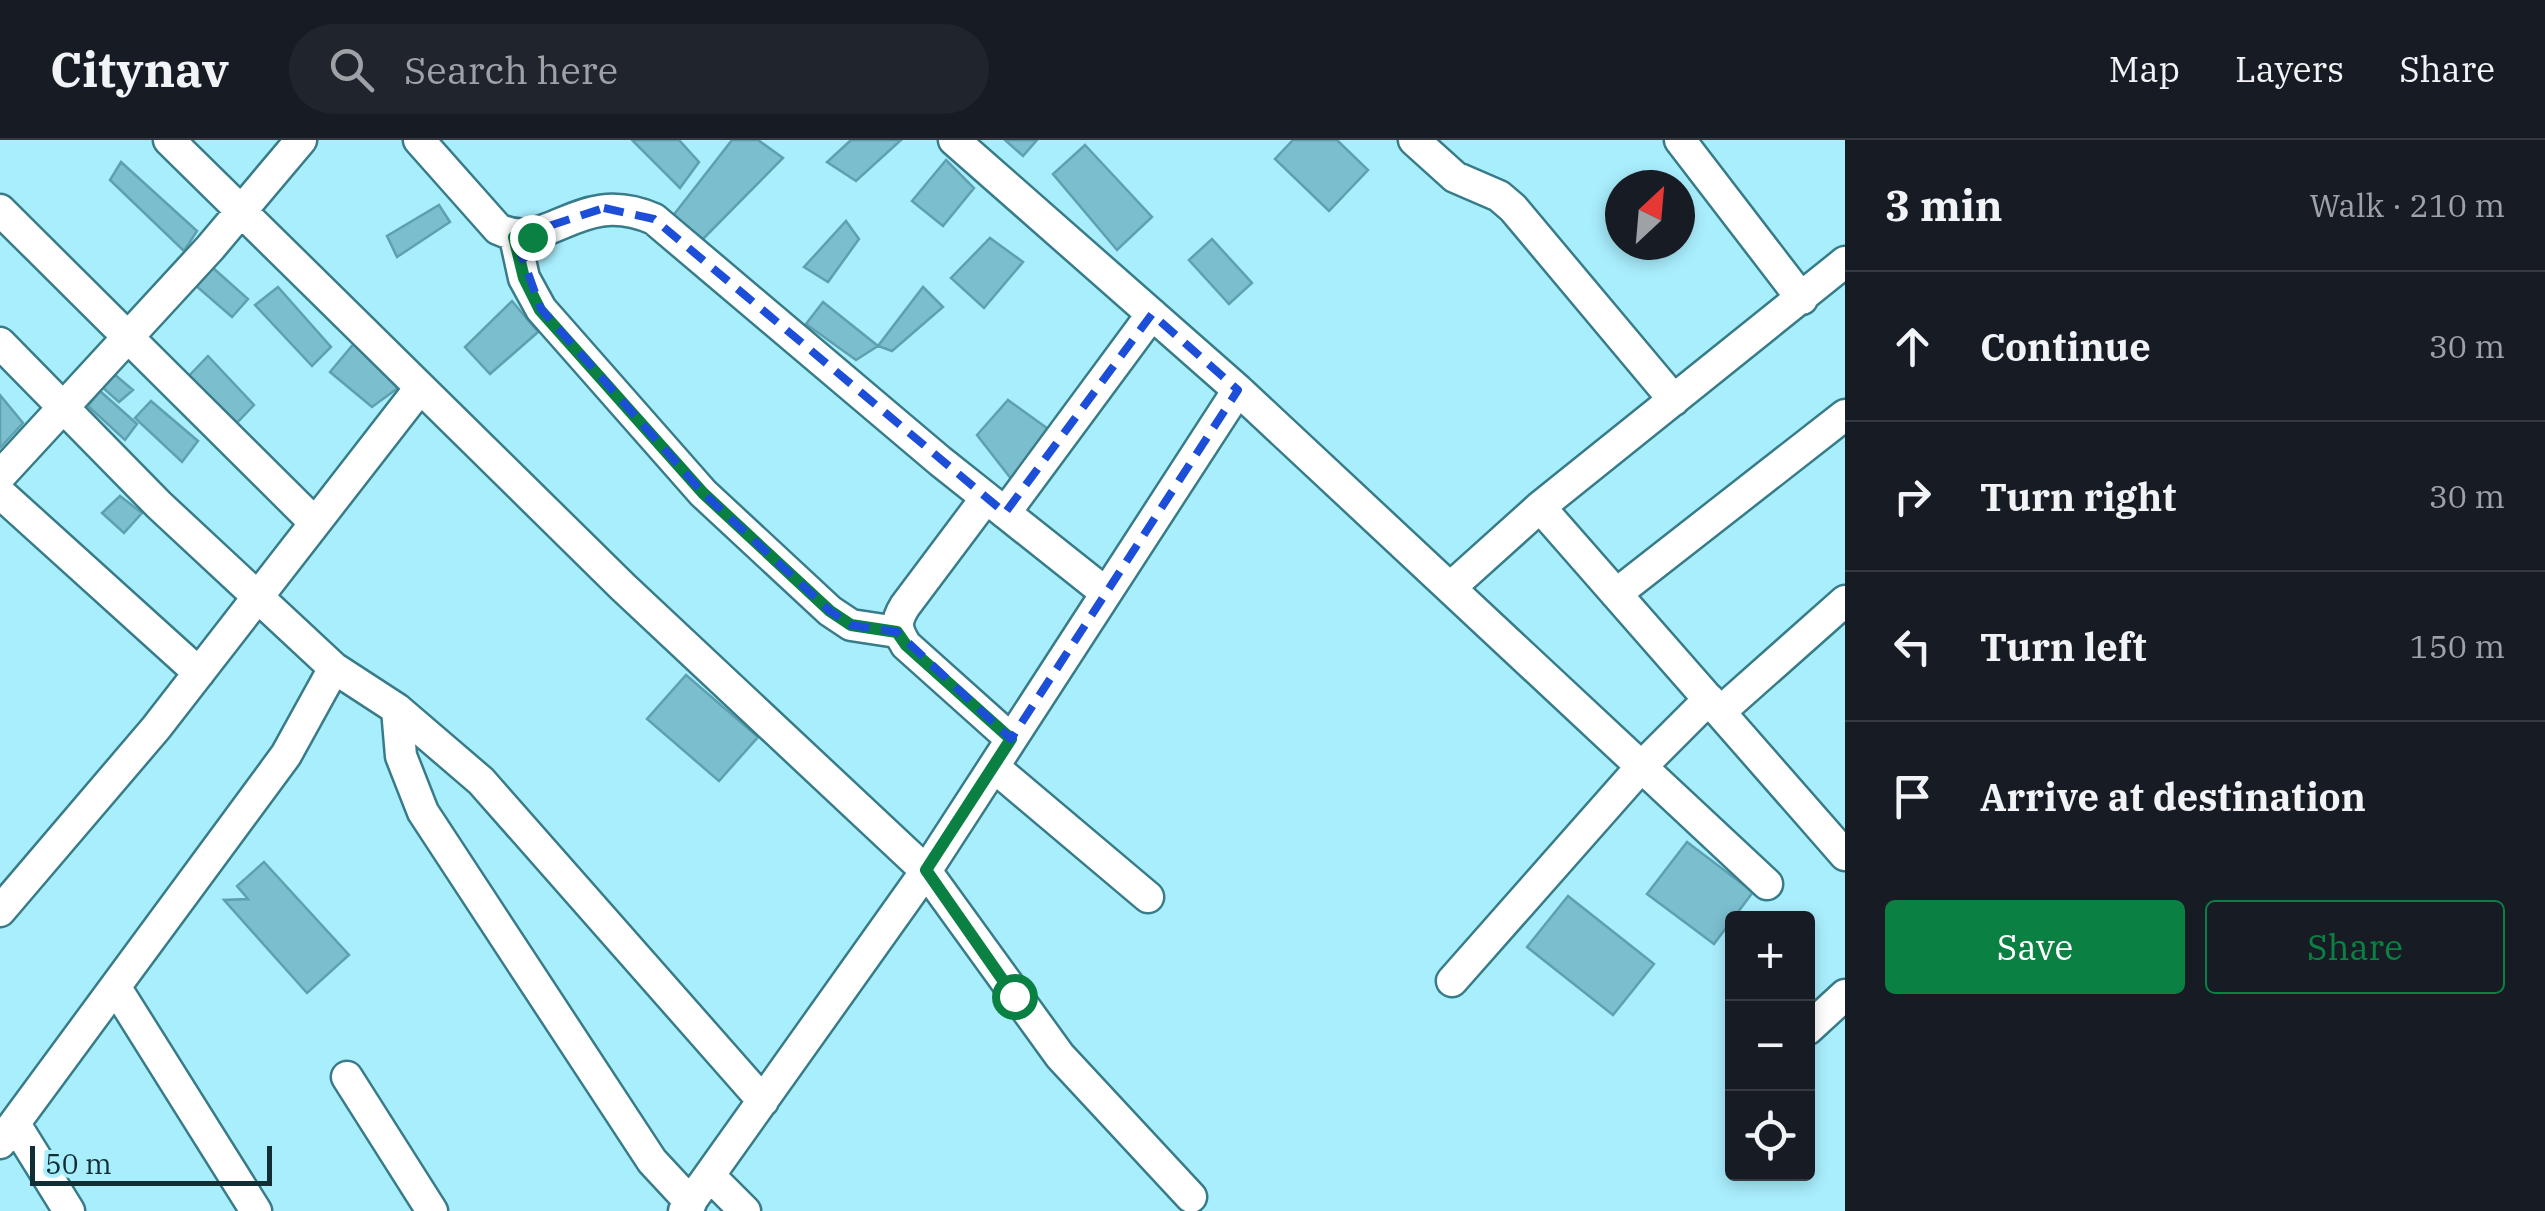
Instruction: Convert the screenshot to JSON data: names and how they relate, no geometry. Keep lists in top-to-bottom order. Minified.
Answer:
{"scale_bar":"50 m","north":"top right","page":{"header":"Citynav","search":"Search here","nav":["Map","Layers","Share"],"heading":["3 min","Walk · 210 m"],"list":[["Continue","30 m"],["Turn right","30 m"],["Turn left","150 m"],"Arrive at destination"],"buttons":["Save","Share"],"map_buttons":["+","−"],"scale":"50 m"}}
